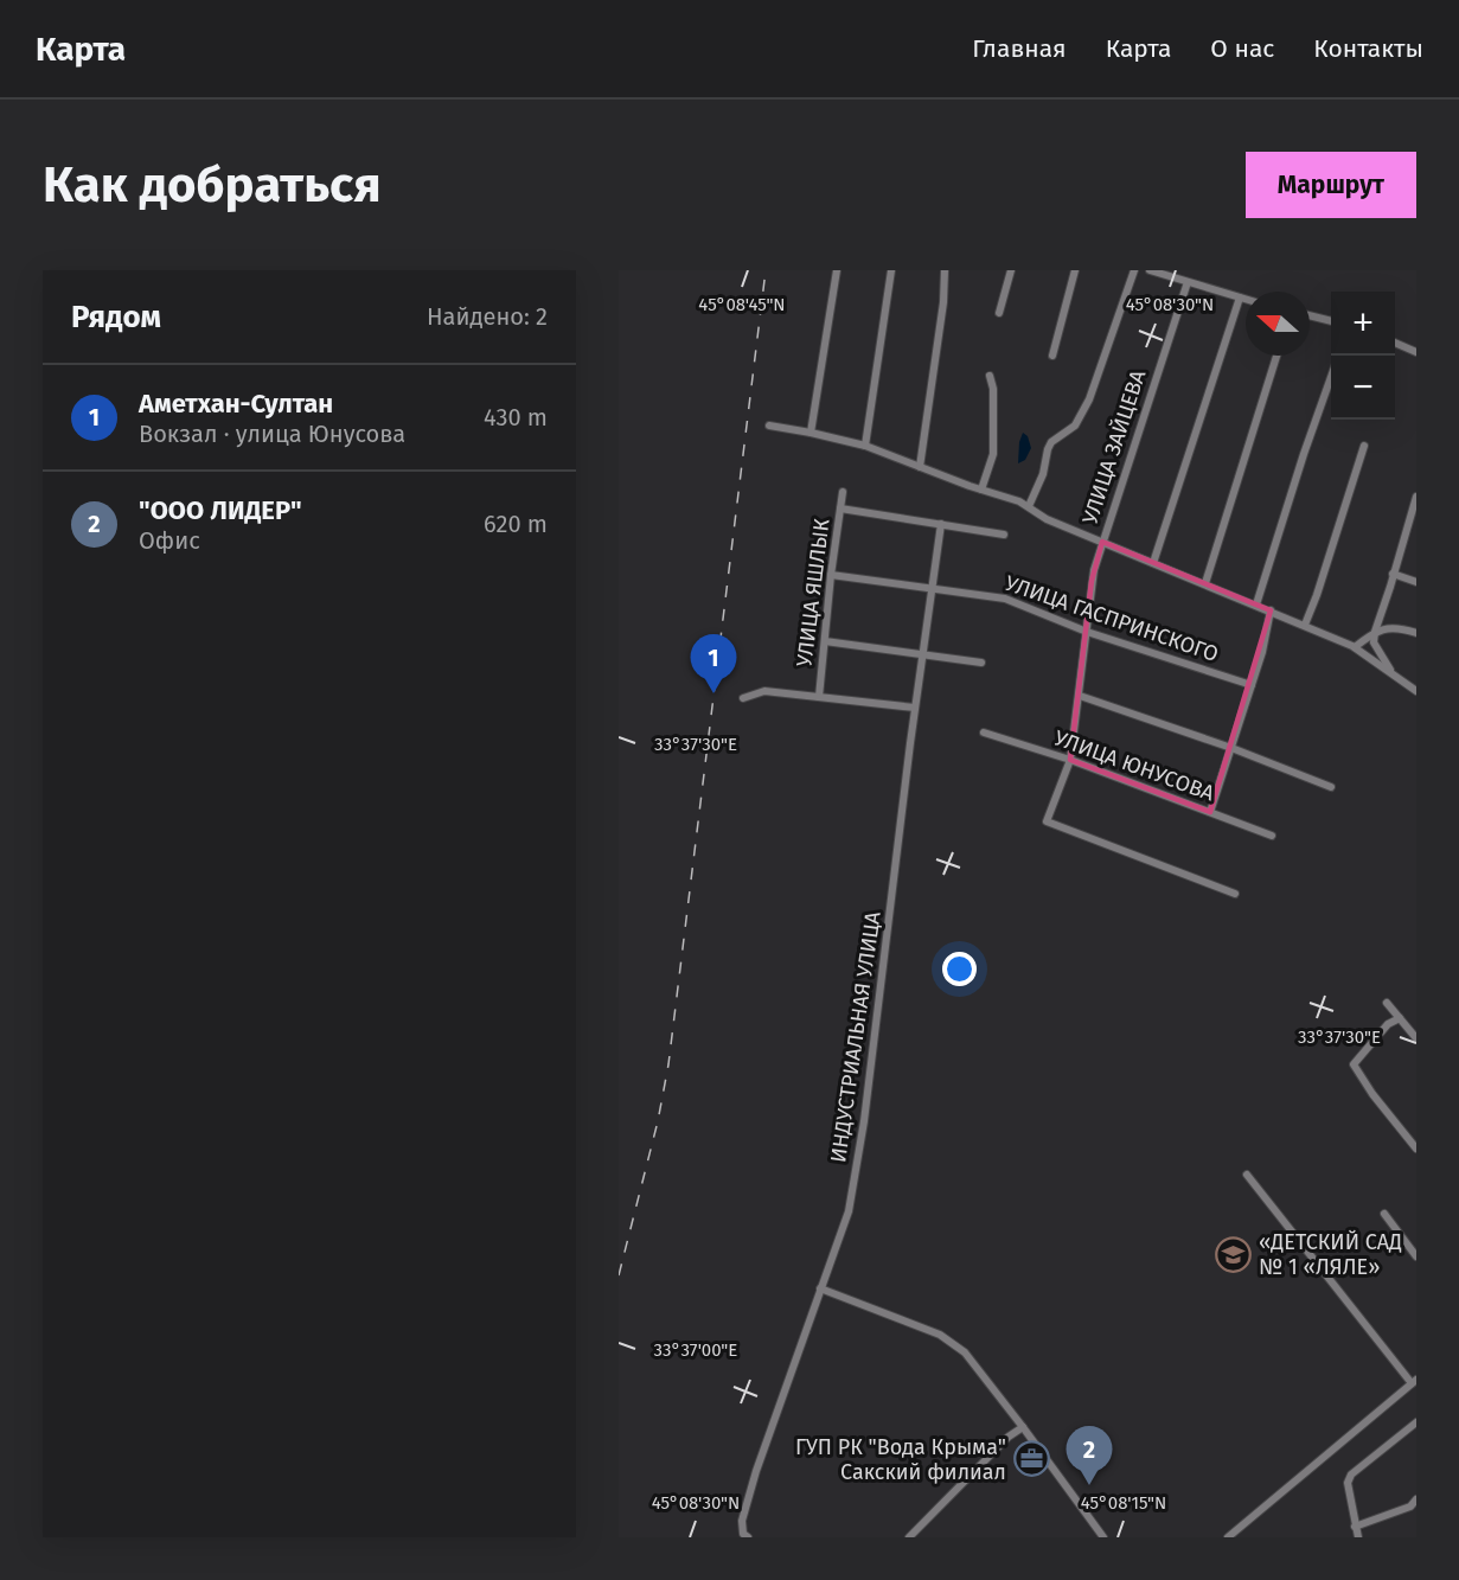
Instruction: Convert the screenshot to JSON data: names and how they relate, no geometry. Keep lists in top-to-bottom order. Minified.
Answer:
{"streets":{"street":["УЛИЦА ЗАЙЦЕВА","УЛИЦА ЯШЛЫК","УЛИЦА ГАСПРИНСКОГО","УЛИЦА ЮНУСОВА","ИНДУСТРИАЛЬНАЯ УЛИЦА"]},"crossings":[["УЛИЦА ЗАЙЦЕВА","УЛИЦА ГАСПРИНСКОГО"],["УЛИЦА ЗАЙЦЕВА","УЛИЦА ЮНУСОВА"],["УЛИЦА ЯШЛЫК","УЛИЦА ГАСПРИНСКОГО"],["УЛИЦА ГАСПРИНСКОГО","ИНДУСТРИАЛЬНАЯ УЛИЦА"]],"places":{"school or university":["«ДЕТСКИЙ САД № 1 «ЛЯЛЕ»"],"office":["ГУП РК \"Вода Крыма\" Сакский филиал"]},"north":"left","page":{"header":"Карта","nav":["Главная","Карта","О нас","Контакты"],"buttons":"Маршрут","title":"Как добраться","heading":["Рядом","Найдено: 2"],"map_buttons":["+","−"],"list":[{"mark":"1","name":"Аметхан-Султан","note":"Вокзал · улица Юнусова","value":"430 m"},{"mark":"2","name":"\"ООО ЛИДЕР\"","note":"Офис","value":"620 m"}],"pins":["1","2"]},"coordinates":["45°08'45\"N","45°08'30\"N","33°37'30\"E","33°37'00\"E","45°08'15\"N"]}
